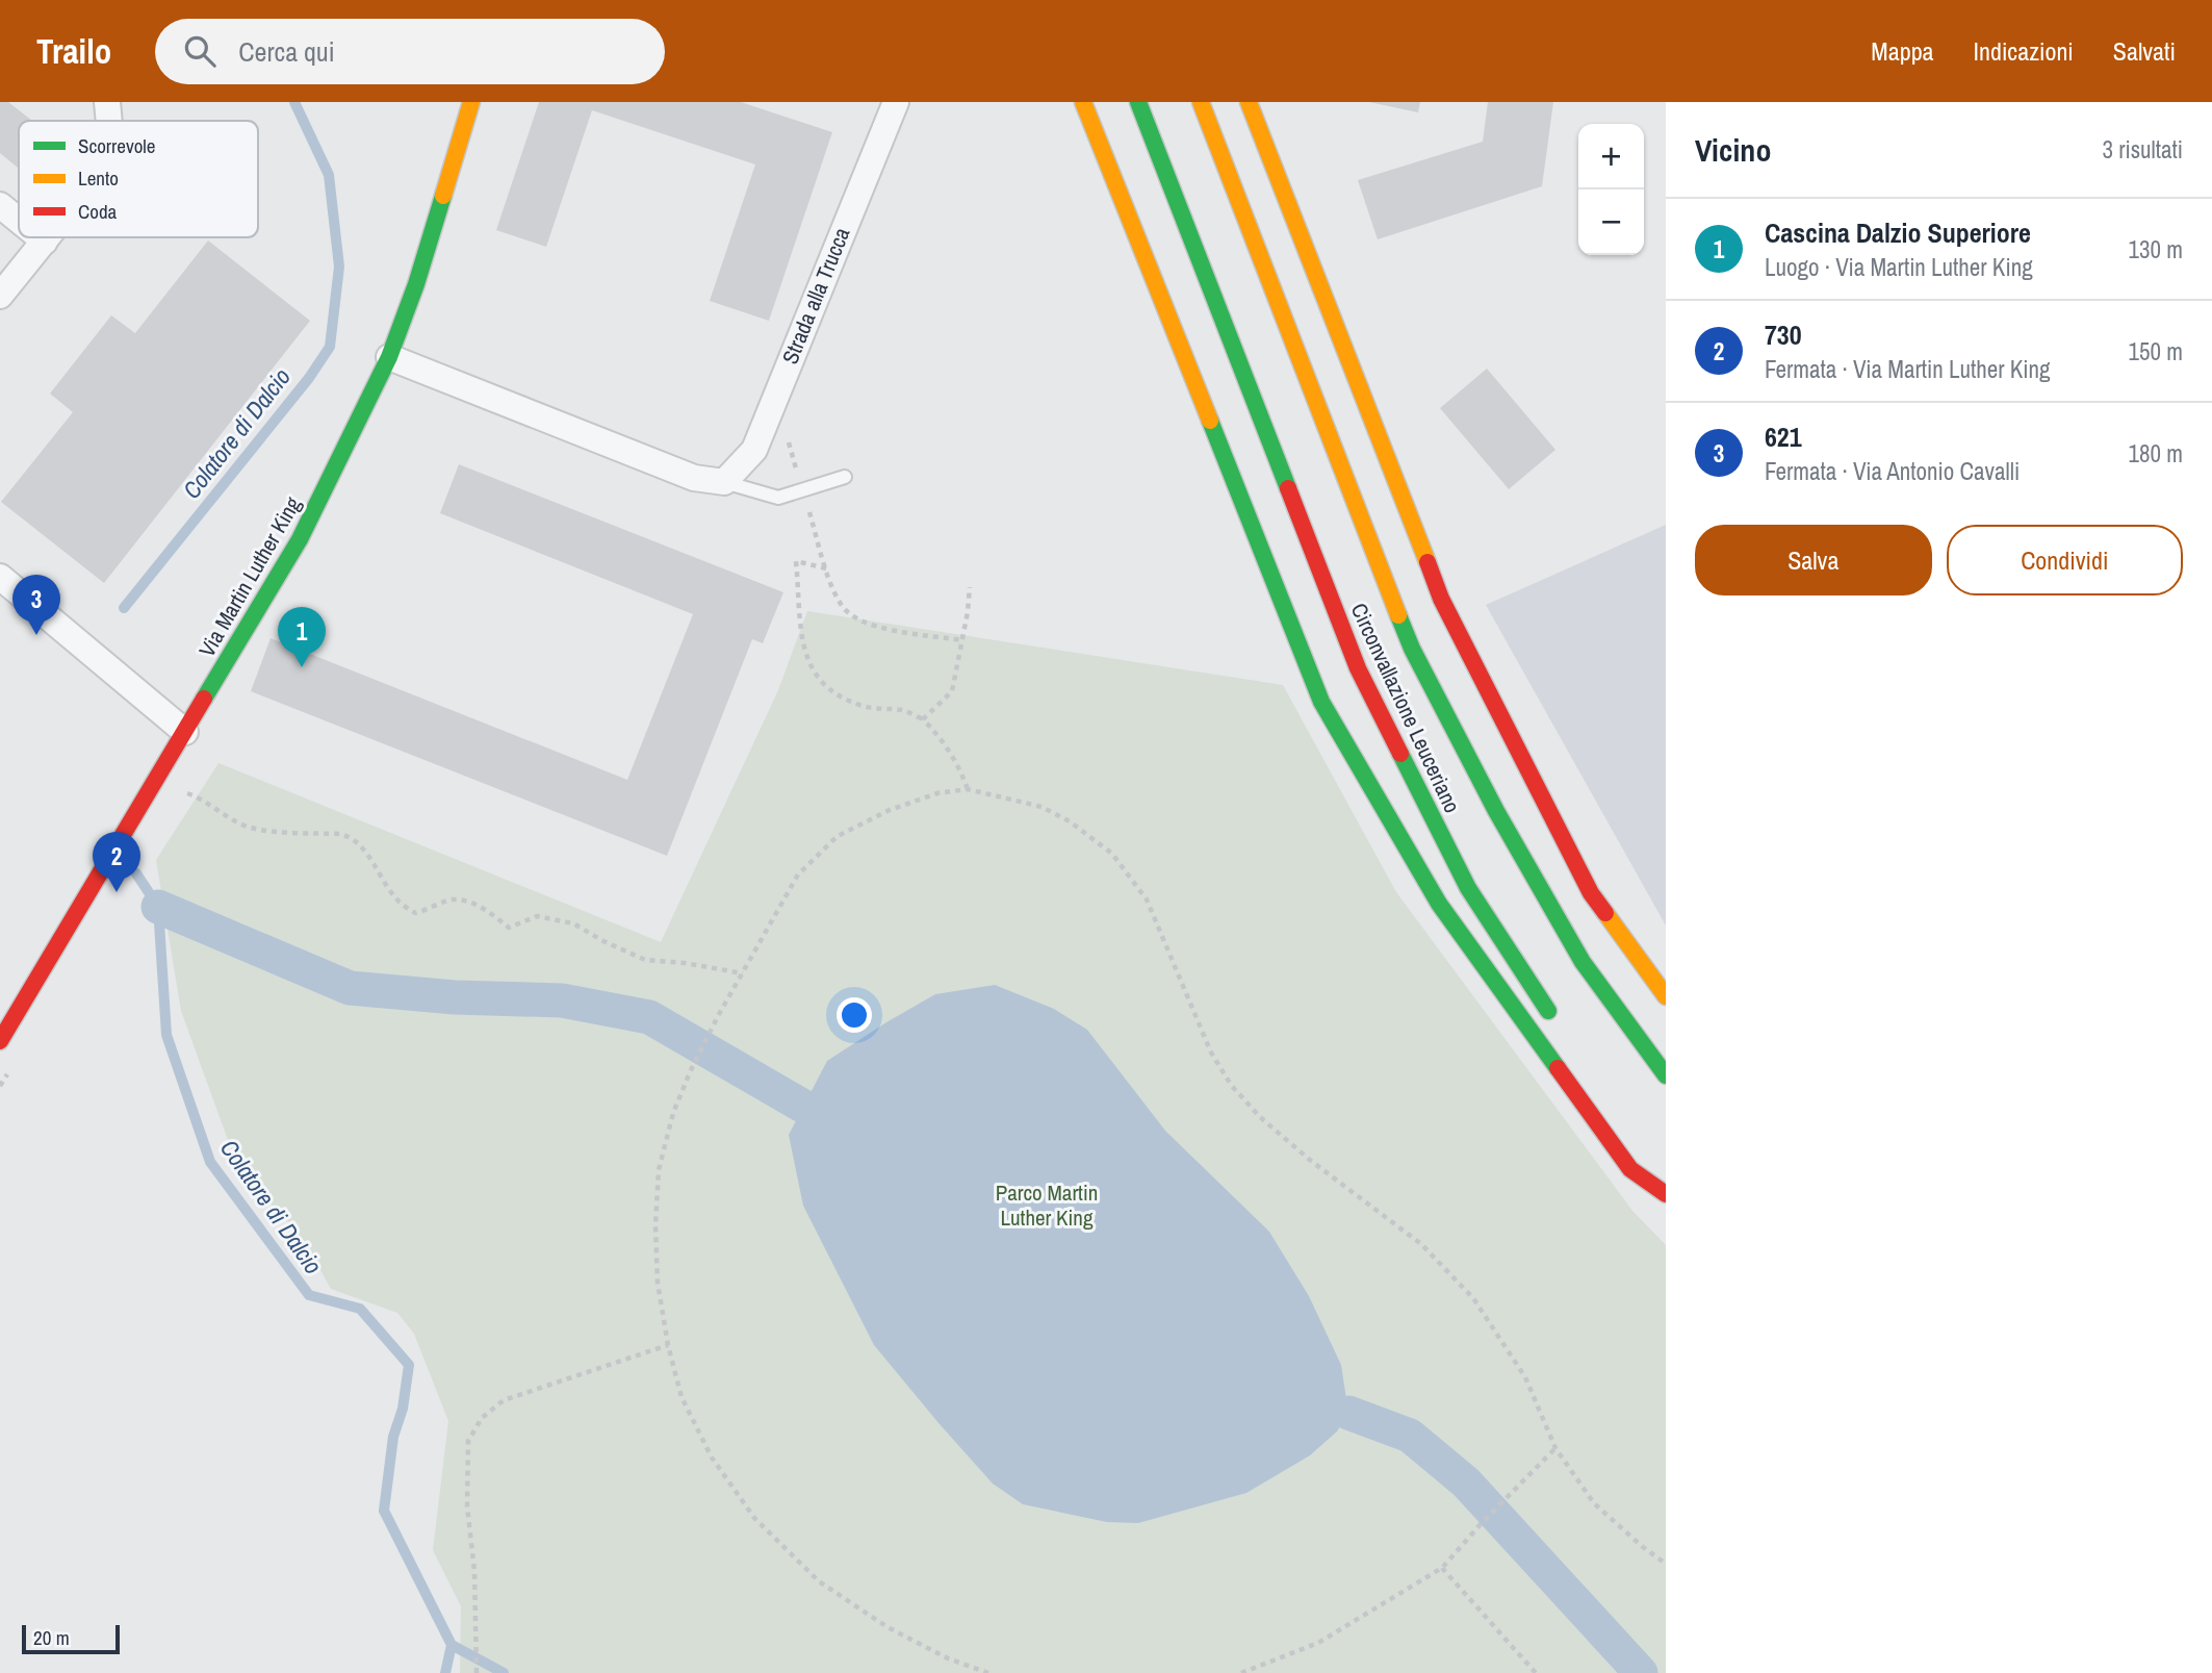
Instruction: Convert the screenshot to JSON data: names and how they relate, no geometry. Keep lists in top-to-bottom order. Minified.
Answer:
{"streets":{"main road":["Via Martin Luther King","Circonvallazione Leuceriano"],"street":["Strada alla Trucca"]},"water":["Colatore di Dalcio"],"parks":["Parco Martin Luther King"],"legend":["Scorrevole","Lento","Coda"],"scale_bar":"20 m","page":{"header":"Trailo","search":"Cerca qui","nav":["Mappa","Indicazioni","Salvati"],"heading":["Vicino","3 risultati"],"map_buttons":["+","−"],"list":[{"mark":"1","name":"Cascina Dalzio Superiore","note":"Luogo · Via Martin Luther King","value":"130 m"},{"mark":"2","name":"730","note":"Fermata · Via Martin Luther King","value":"150 m"},{"mark":"3","name":"621","note":"Fermata · Via Antonio Cavalli","value":"180 m"}],"buttons":["Salva","Condividi"],"pins":["3","1","2"],"scale":"20 m"}}
